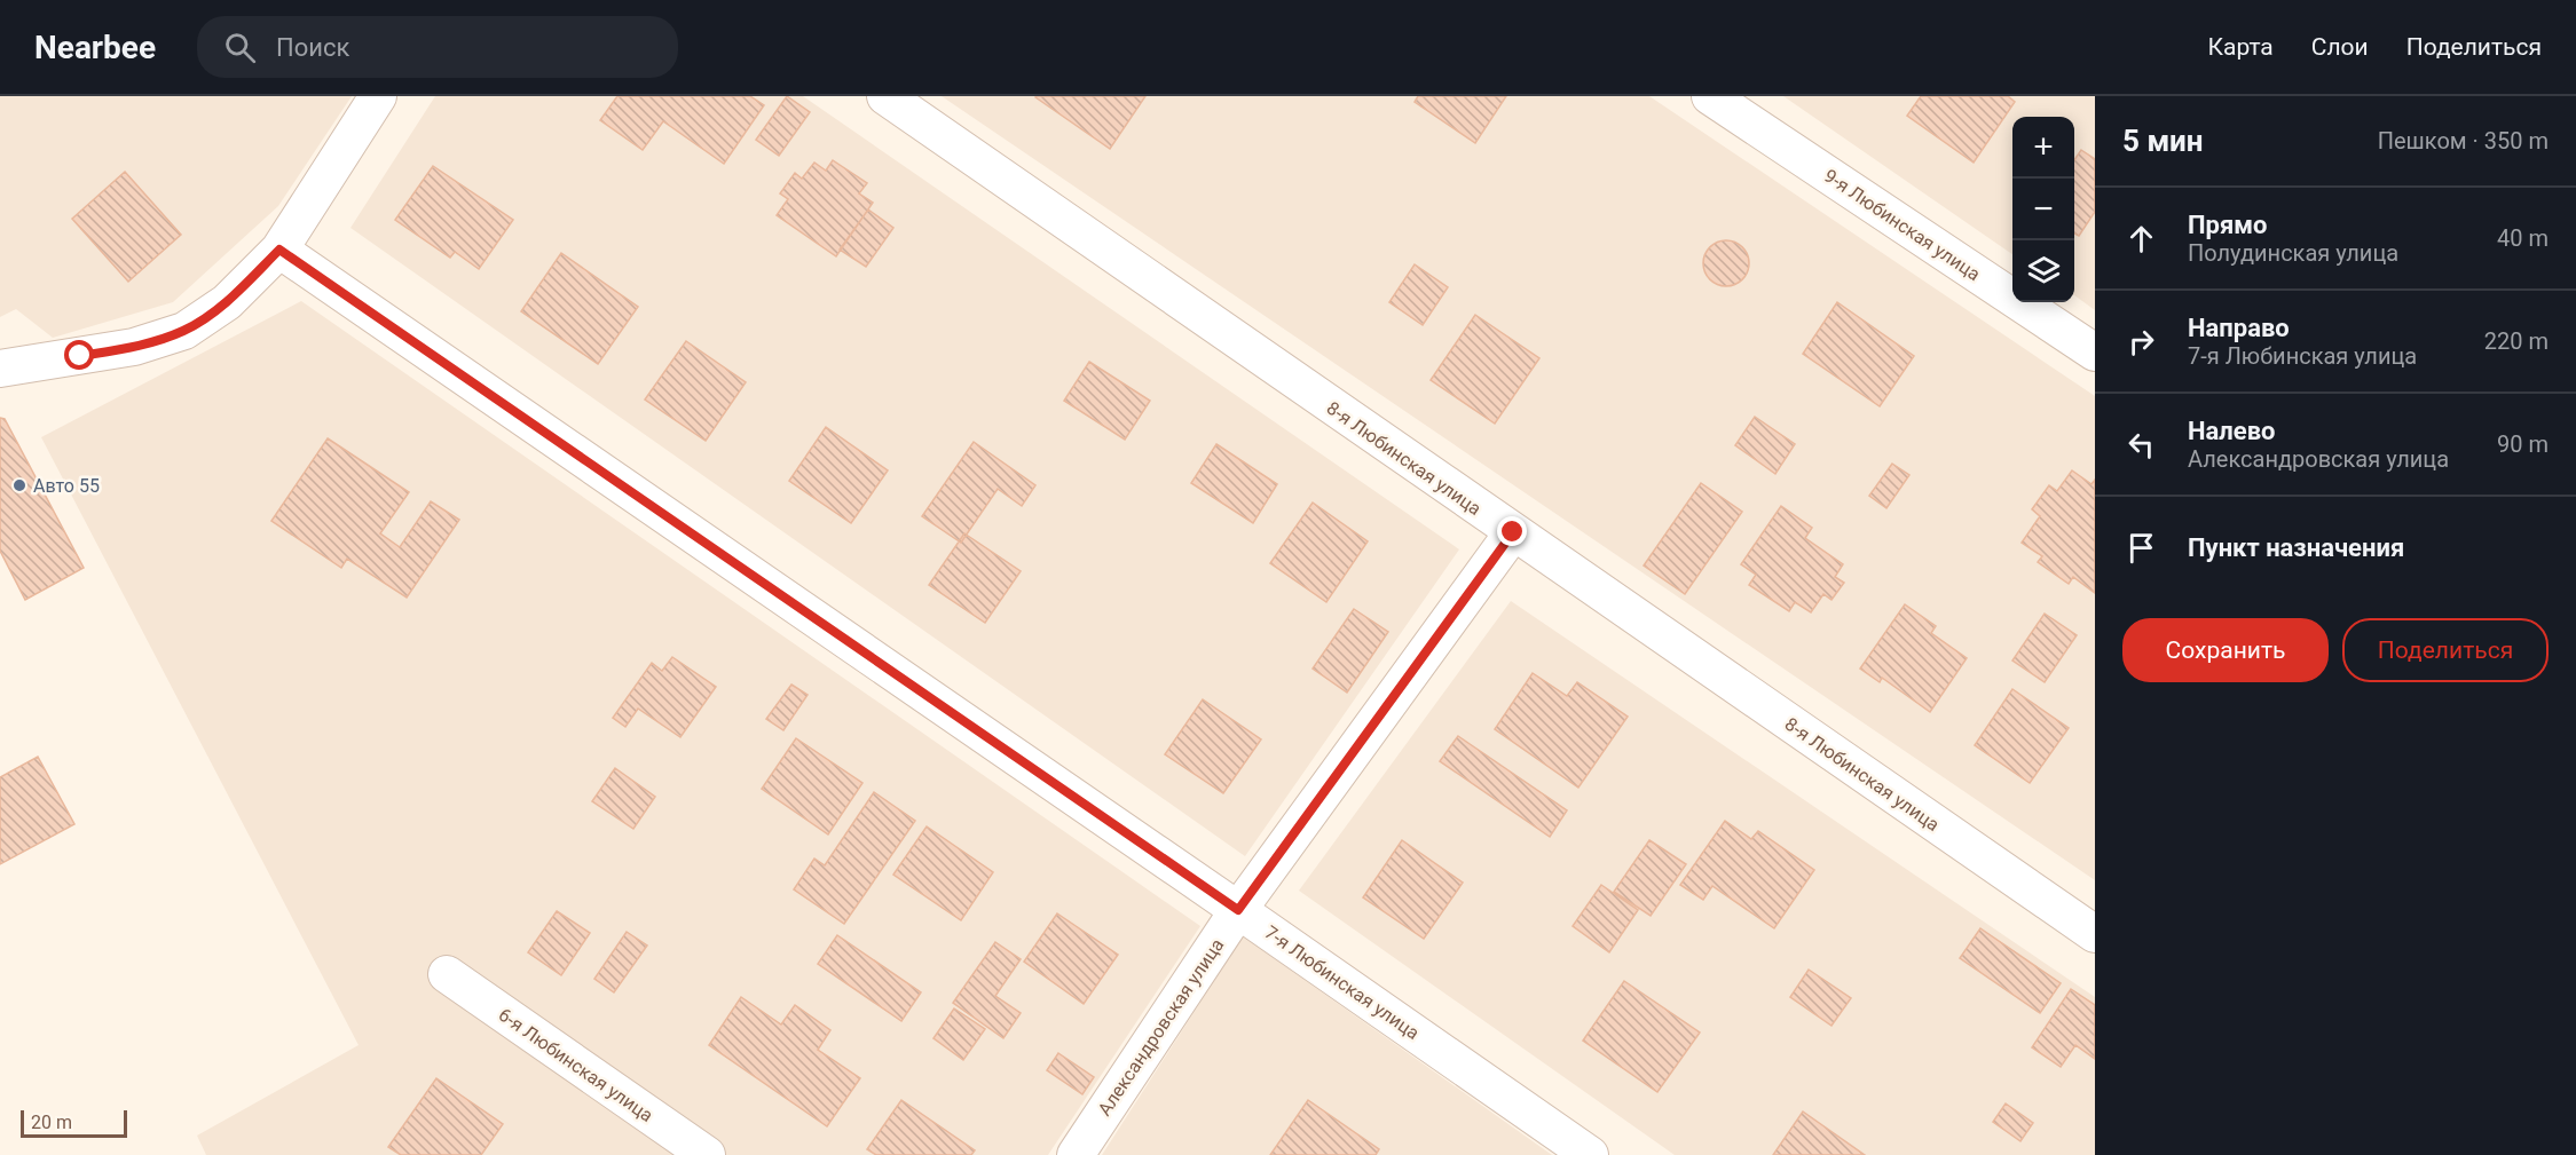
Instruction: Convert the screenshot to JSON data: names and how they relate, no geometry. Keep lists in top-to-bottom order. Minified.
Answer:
{"streets":{"street":["9-я Любинская улица","8-я Любинская улица","7-я Любинская улица","Александровская улица","6-я Любинская улица"]},"crossings":[["8-я Любинская улица","Александровская улица"],["7-я Любинская улица","Александровская улица"]],"places":["Авто 55"],"scale_bar":"20 m","page":{"header":"Nearbee","search":"Поиск","nav":["Карта","Слои","Поделиться"],"heading":["5 мин","Пешком · 350 m"],"map_buttons":["+","−"],"list":[["Прямо","Полудинская улица","40 m"],["Направо","7-я Любинская улица","220 m"],["Налево","Александровская улица","90 m"],"Пункт назначения"],"buttons":["Сохранить","Поделиться"],"scale":"20 m"}}
